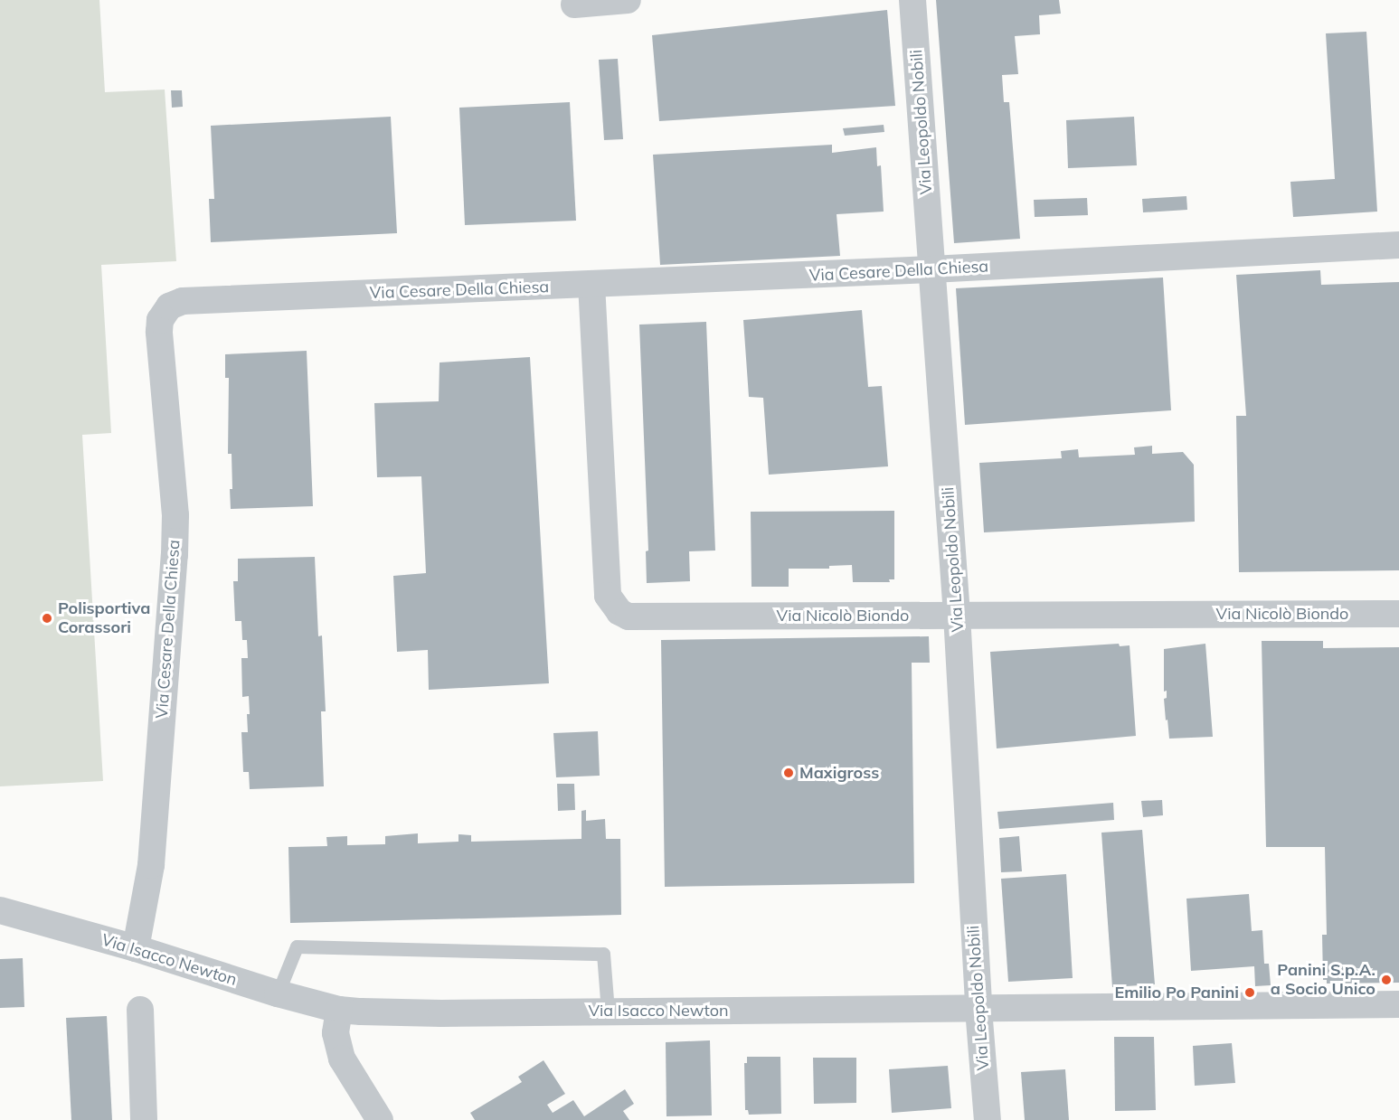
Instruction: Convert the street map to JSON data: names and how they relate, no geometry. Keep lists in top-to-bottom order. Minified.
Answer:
{"streets":{"street":["Via Leopoldo Nobili","Via Cesare Della Chiesa","Via Nicolò Biondo","Via Isacco Newton"]},"crossings":[["Via Leopoldo Nobili","Via Cesare Della Chiesa"],["Via Leopoldo Nobili","Via Nicolò Biondo"],["Via Leopoldo Nobili","Via Isacco Newton"],["Via Cesare Della Chiesa","Via Nicolò Biondo"],["Via Cesare Della Chiesa","Via Isacco Newton"]],"places":["Polisportiva Corassori","Maxigross","Panini S.p.A. a Socio Unico","Emilio Po Panini"]}
